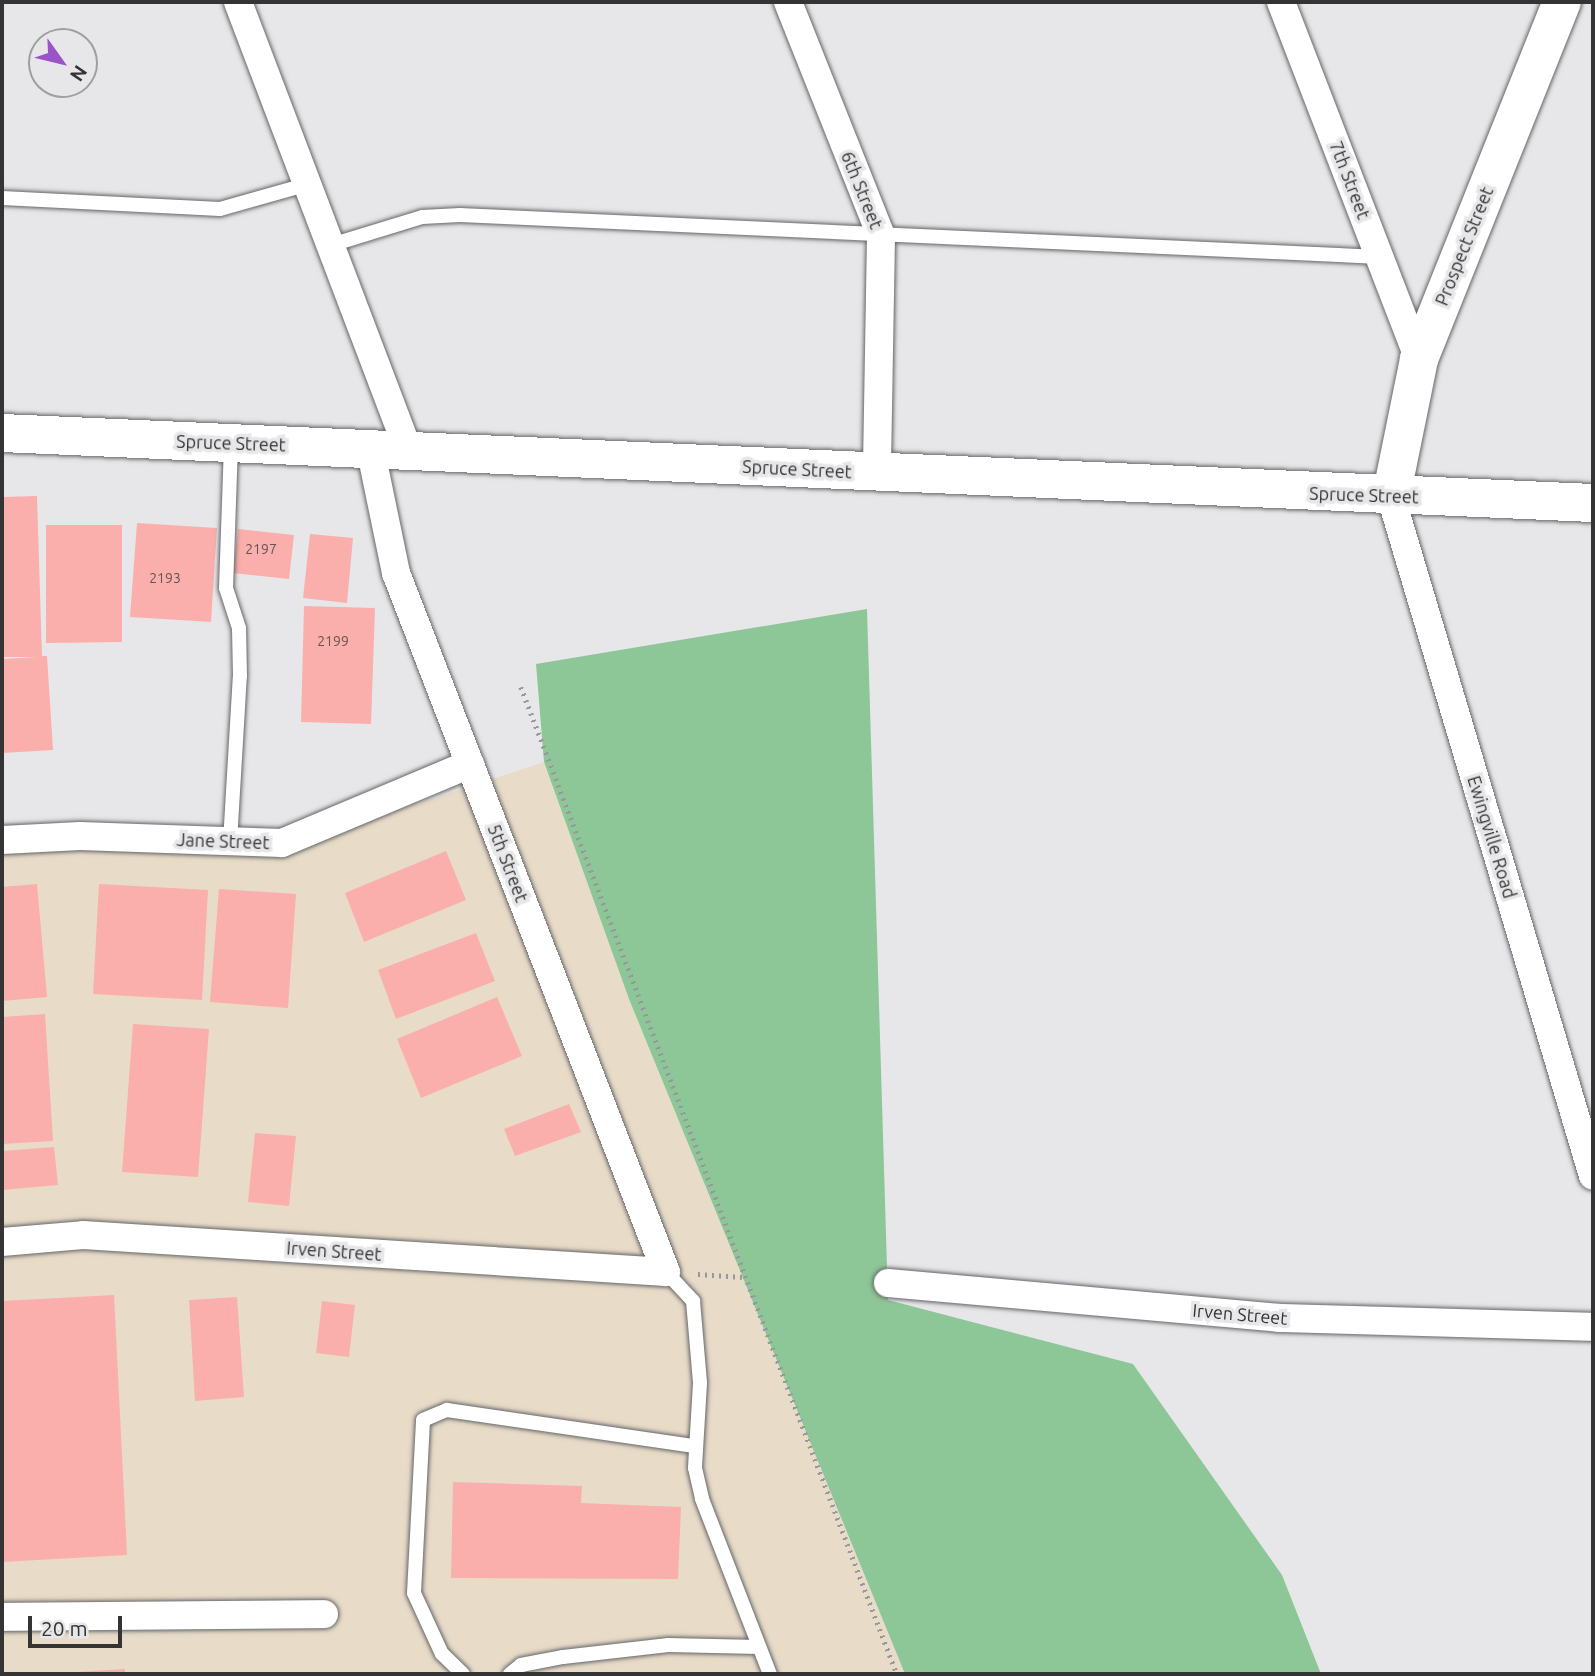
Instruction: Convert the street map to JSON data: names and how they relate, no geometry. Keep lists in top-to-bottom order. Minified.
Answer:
{"streets":{"street":["7th Street","6th Street","Prospect Street","Spruce Street","Ewingville Road","Jane Street","5th Street","Irven Street"]},"crossings":[["7th Street","Prospect Street"],["6th Street","Spruce Street"],["Prospect Street","Spruce Street"],["Prospect Street","Ewingville Road"],["Spruce Street","Ewingville Road"],["Spruce Street","5th Street"],["Jane Street","5th Street"],["5th Street","Irven Street"]],"house_numbers":["2197","2193","2199"],"scale_bar":"20 m","north":"bottom right"}
